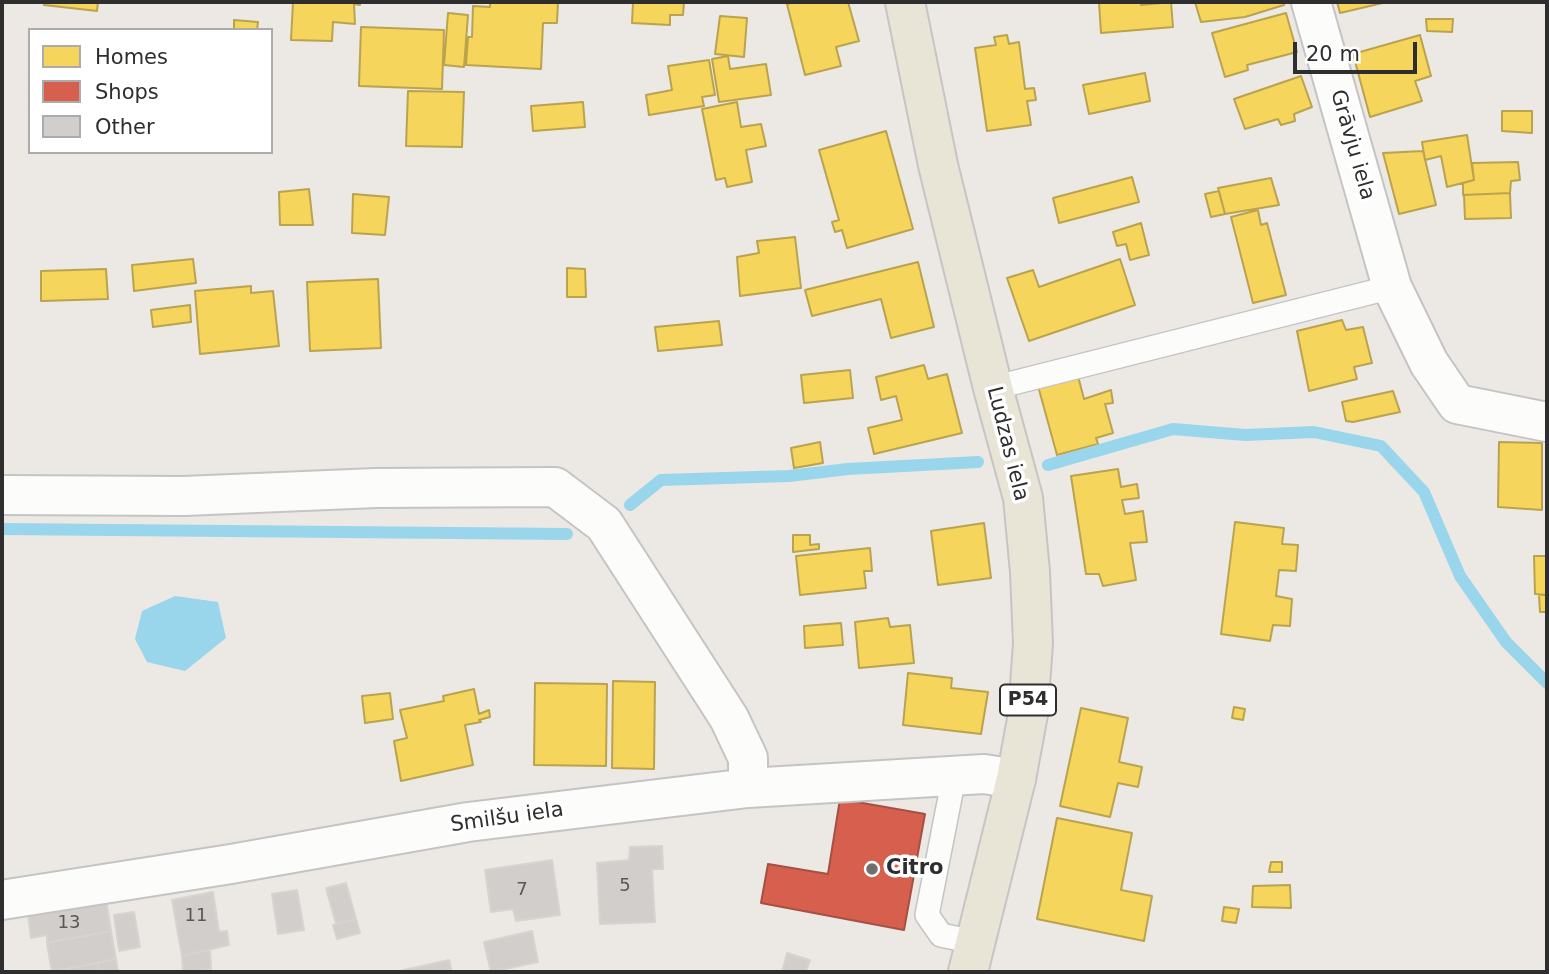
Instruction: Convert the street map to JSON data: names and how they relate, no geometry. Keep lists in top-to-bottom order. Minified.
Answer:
{"streets":{"main road":["Ludzas iela","P54"],"street":["Grāvju iela","Smilšu iela"]},"crossings":[["Ludzas iela","Smilšu iela"]],"places":["Citro"],"house_numbers":["5","7","11","13"],"legend":["Homes","Shops","Other"],"scale_bar":"20 m"}
